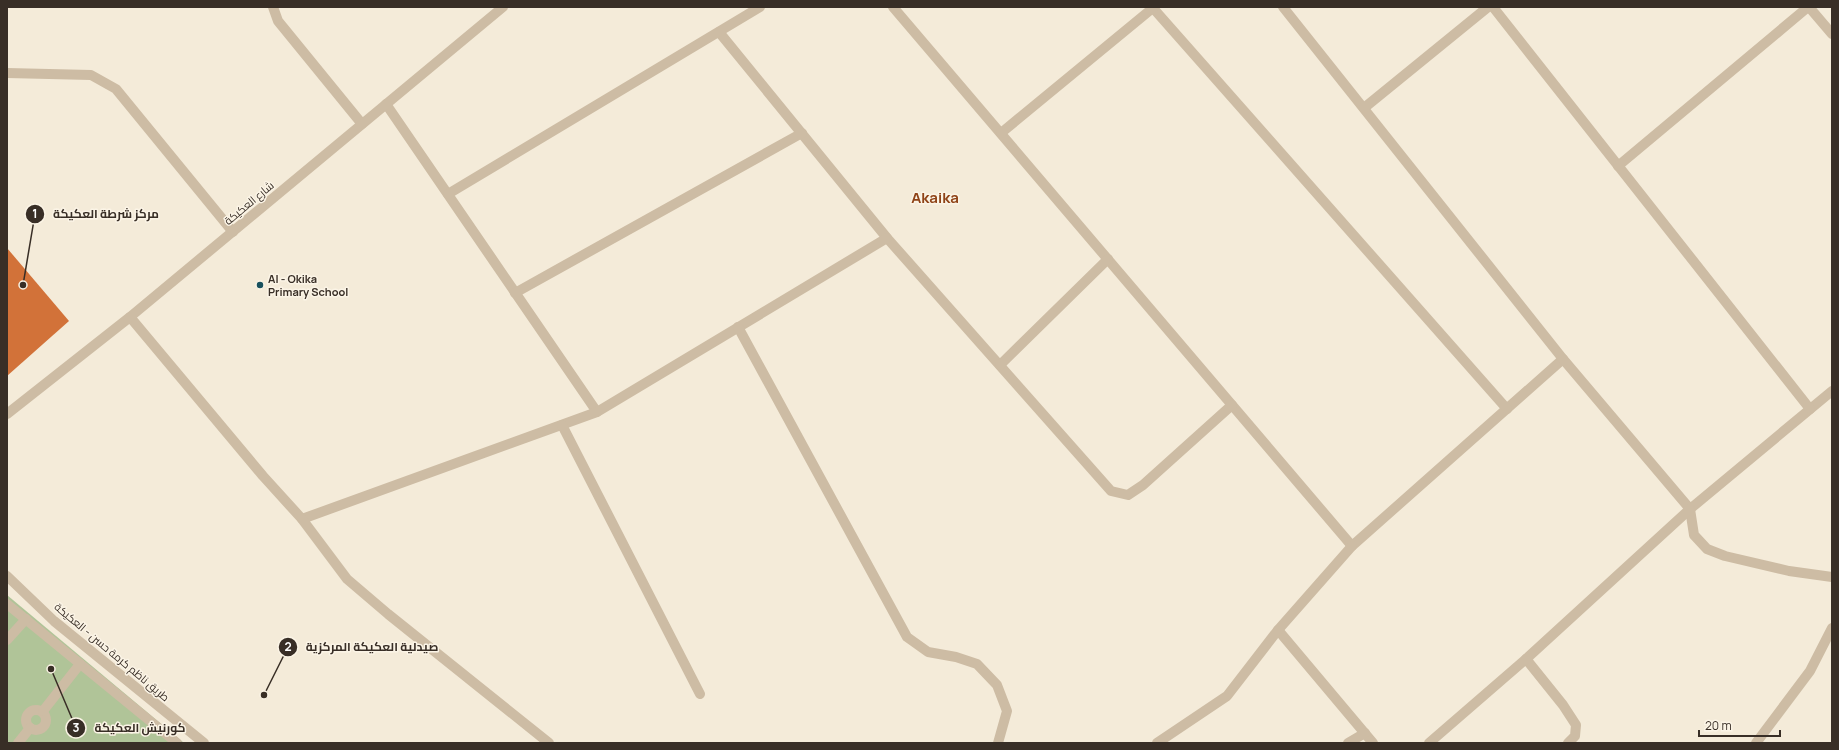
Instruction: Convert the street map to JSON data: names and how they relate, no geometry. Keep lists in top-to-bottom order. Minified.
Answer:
{"streets":{"street":["شارع العكيكة","طريق ناظم كرمة حسن - العكيكة"]},"districts":["Akaika"],"places":["مركز شرطة العكيكة","Al - Okika Primary School","كورنيش العكيكة","صيدلية العكيكة المركزية"],"scale_bar":"20 m"}
